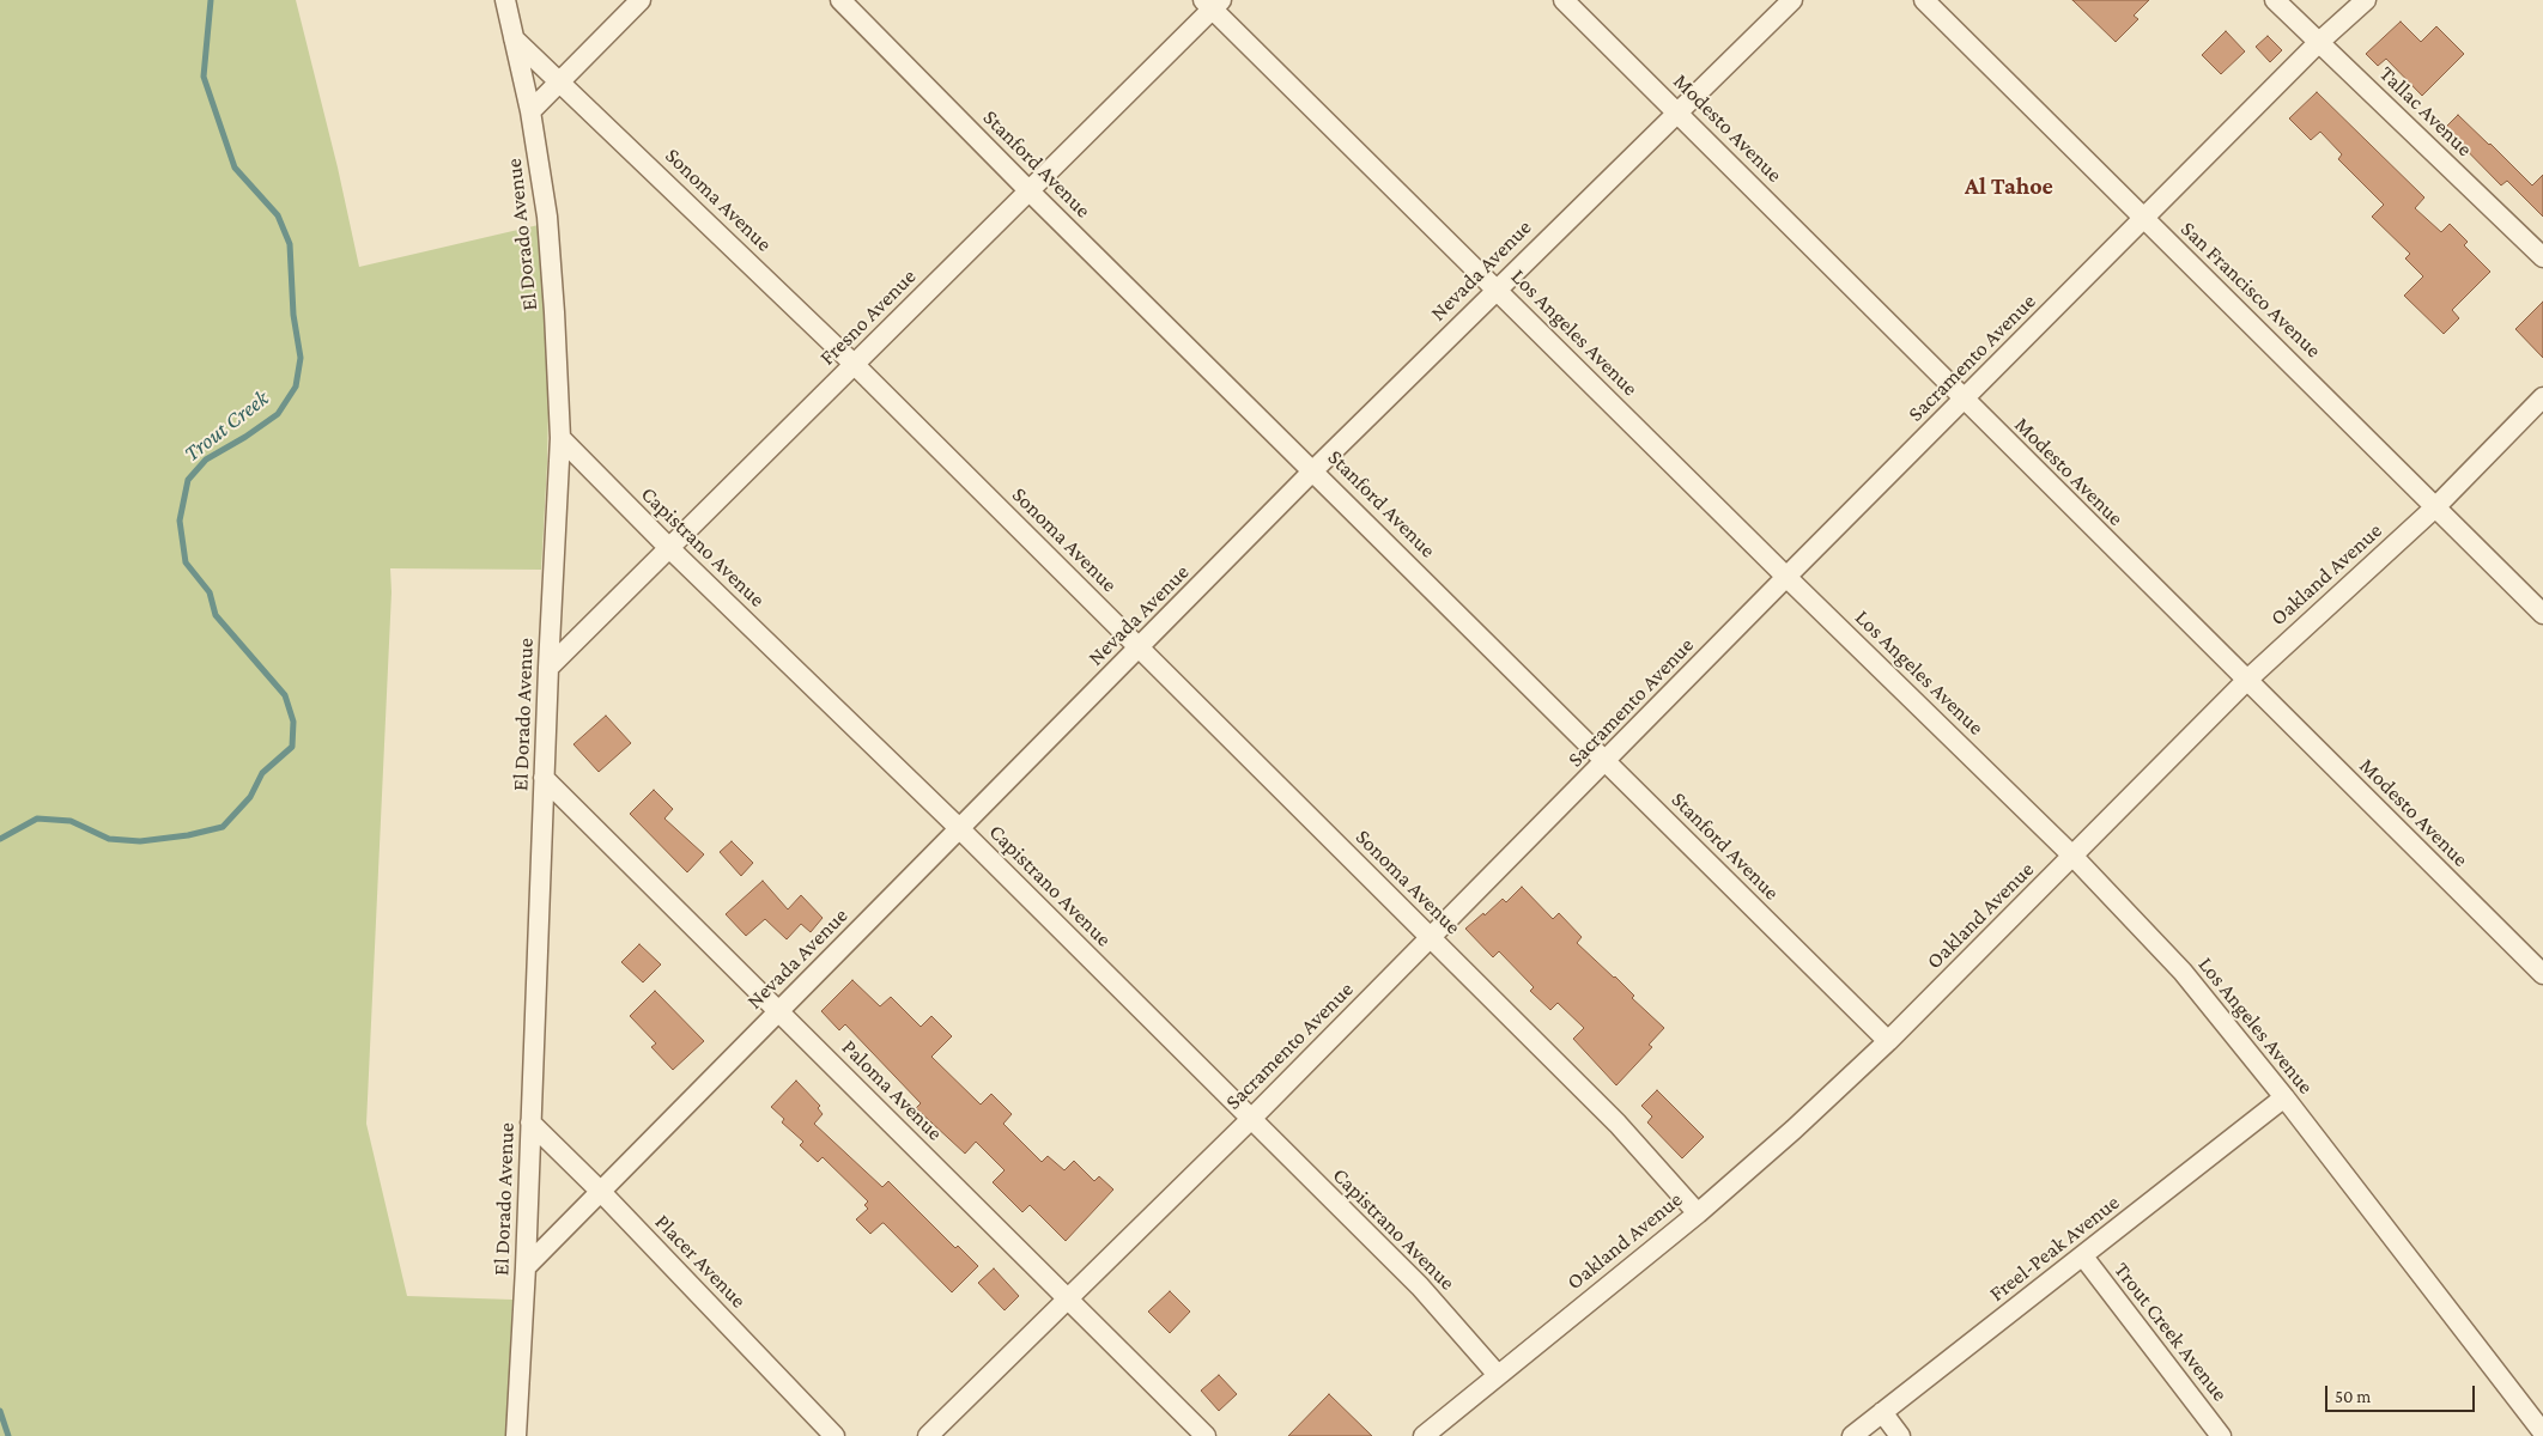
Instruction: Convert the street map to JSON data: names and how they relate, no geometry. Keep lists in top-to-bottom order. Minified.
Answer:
{"streets":{"street":["Tallac Avenue","Modesto Avenue","Stanford Avenue","Sonoma Avenue","El Dorado Avenue","Nevada Avenue","San Francisco Avenue","Fresno Avenue","Los Angeles Avenue","Sacramento Avenue","Capistrano Avenue","Oakland Avenue","Paloma Avenue","Freel-Peak Avenue","Placer Avenue","Trout Creek Avenue"]},"crossings":[["Tallac Avenue","Sacramento Avenue"],["Modesto Avenue","Nevada Avenue"],["Modesto Avenue","Sacramento Avenue"],["Modesto Avenue","Oakland Avenue"],["Stanford Avenue","Nevada Avenue"],["Stanford Avenue","Fresno Avenue"],["Stanford Avenue","Sacramento Avenue"],["Stanford Avenue","Oakland Avenue"],["Sonoma Avenue","El Dorado Avenue"],["Sonoma Avenue","Nevada Avenue"],["Sonoma Avenue","Fresno Avenue"],["Sonoma Avenue","Sacramento Avenue"],["Sonoma Avenue","Oakland Avenue"],["El Dorado Avenue","Nevada Avenue"],["El Dorado Avenue","Fresno Avenue"],["El Dorado Avenue","Capistrano Avenue"],["El Dorado Avenue","Paloma Avenue"],["El Dorado Avenue","Placer Avenue"],["Nevada Avenue","Los Angeles Avenue"],["Nevada Avenue","Capistrano Avenue"],["Nevada Avenue","Paloma Avenue"],["Nevada Avenue","Placer Avenue"],["San Francisco Avenue","Sacramento Avenue"],["San Francisco Avenue","Oakland Avenue"],["Fresno Avenue","Los Angeles Avenue"],["Fresno Avenue","Capistrano Avenue"],["Los Angeles Avenue","Sacramento Avenue"],["Los Angeles Avenue","Oakland Avenue"],["Los Angeles Avenue","Freel-Peak Avenue"],["Sacramento Avenue","Capistrano Avenue"],["Sacramento Avenue","Paloma Avenue"],["Capistrano Avenue","Oakland Avenue"],["Freel-Peak Avenue","Trout Creek Avenue"]],"districts":["Al Tahoe"],"water":["Trout Creek"],"scale_bar":"50 m"}
